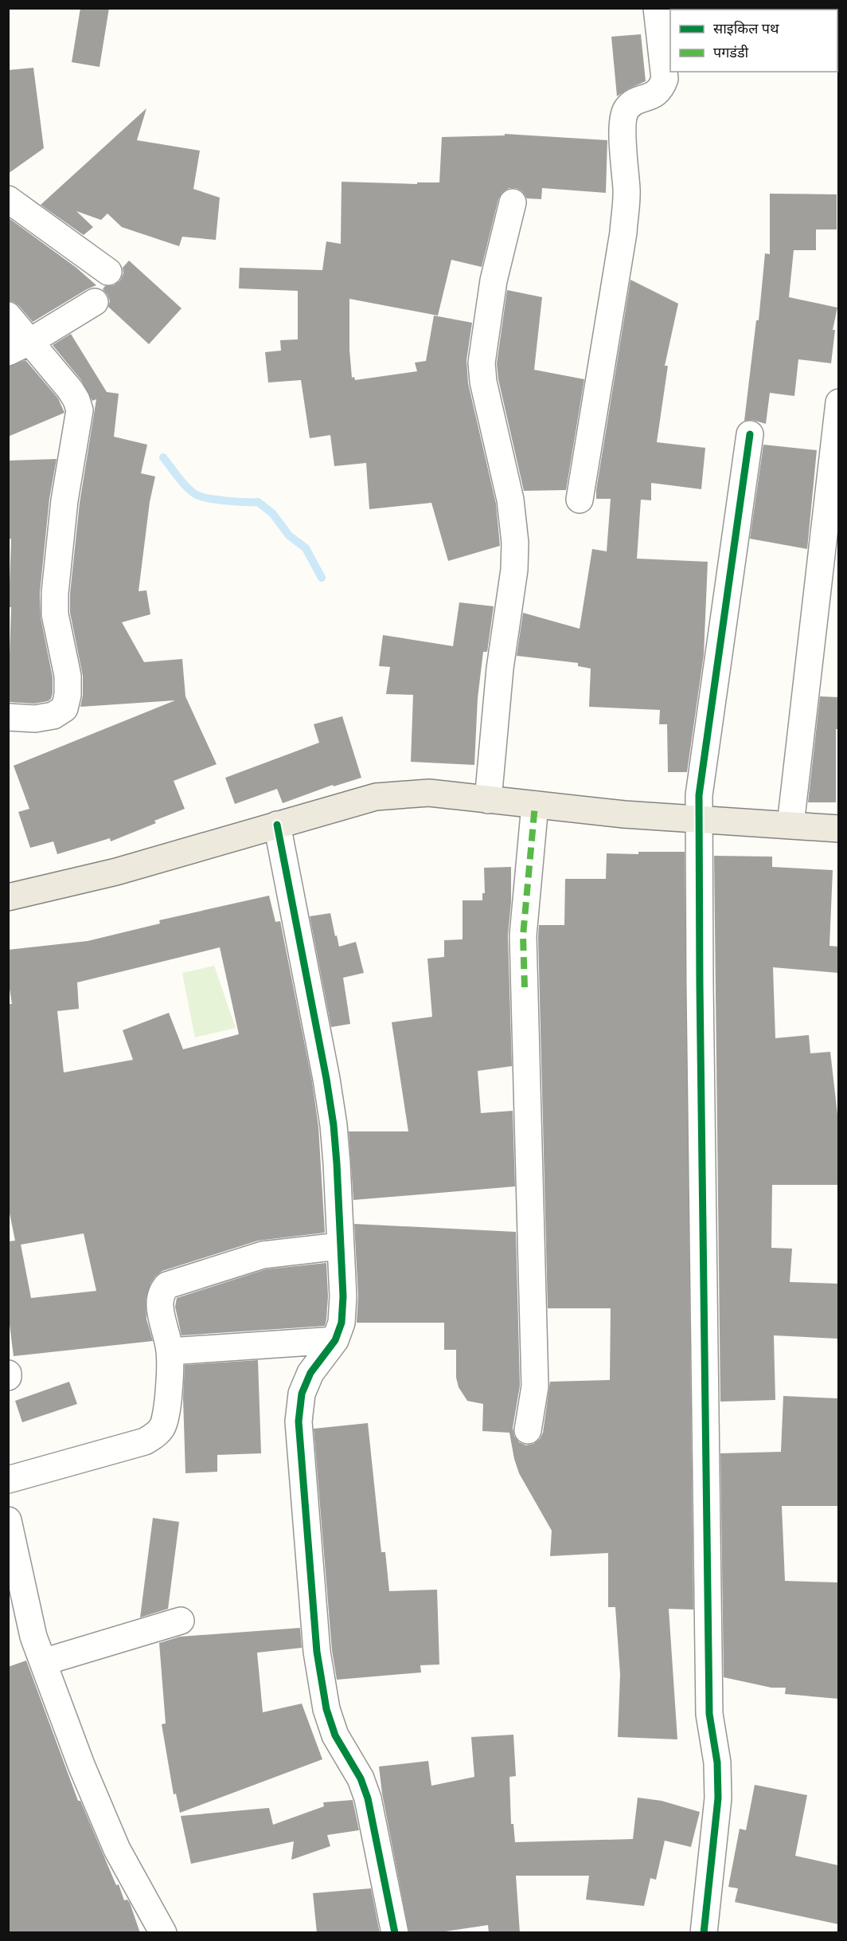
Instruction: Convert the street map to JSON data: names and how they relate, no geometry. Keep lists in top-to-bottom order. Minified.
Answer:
{"legend":["साइकिल पथ","पगडंडी"]}
